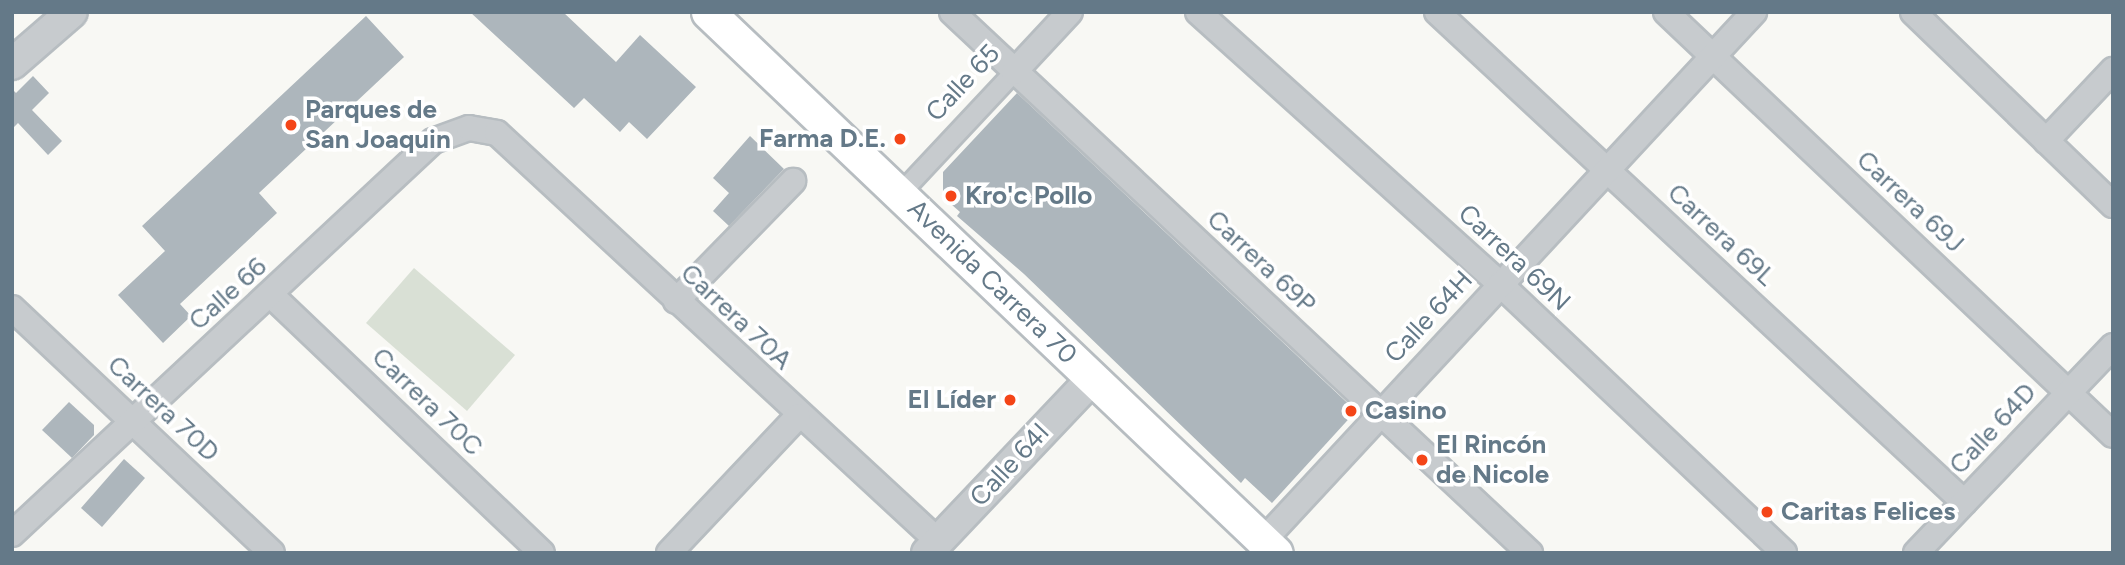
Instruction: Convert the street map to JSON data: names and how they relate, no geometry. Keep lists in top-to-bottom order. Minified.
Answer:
{"streets":{"main road":["Avenida Carrera 70"],"street":["Calle 65","Carrera 69J","Carrera 69L","Carrera 69N","Carrera 69P","Calle 66","Carrera 70A","Calle 64H","Carrera 70C","Carrera 70D","Calle 64D","Calle 64I"]},"crossings":[["Calle 65","Carrera 69P"],["Calle 65","Avenida Carrera 70"],["Carrera 69J","Calle 64H"],["Carrera 69J","Calle 64D"],["Carrera 69L","Calle 64H"],["Carrera 69L","Calle 64D"],["Carrera 69N","Calle 64H"],["Carrera 69P","Calle 64H"],["Avenida Carrera 70","Calle 64H"],["Avenida Carrera 70","Calle 64I"],["Calle 66","Carrera 70A"],["Calle 66","Carrera 70C"],["Calle 66","Carrera 70D"],["Carrera 70A","Calle 64I"]],"places":["Parques de San Joaquin","Farma D.E.","Kro'c Pollo","El Líder","Casino","El Rincón de Nicole","Caritas Felices"]}
